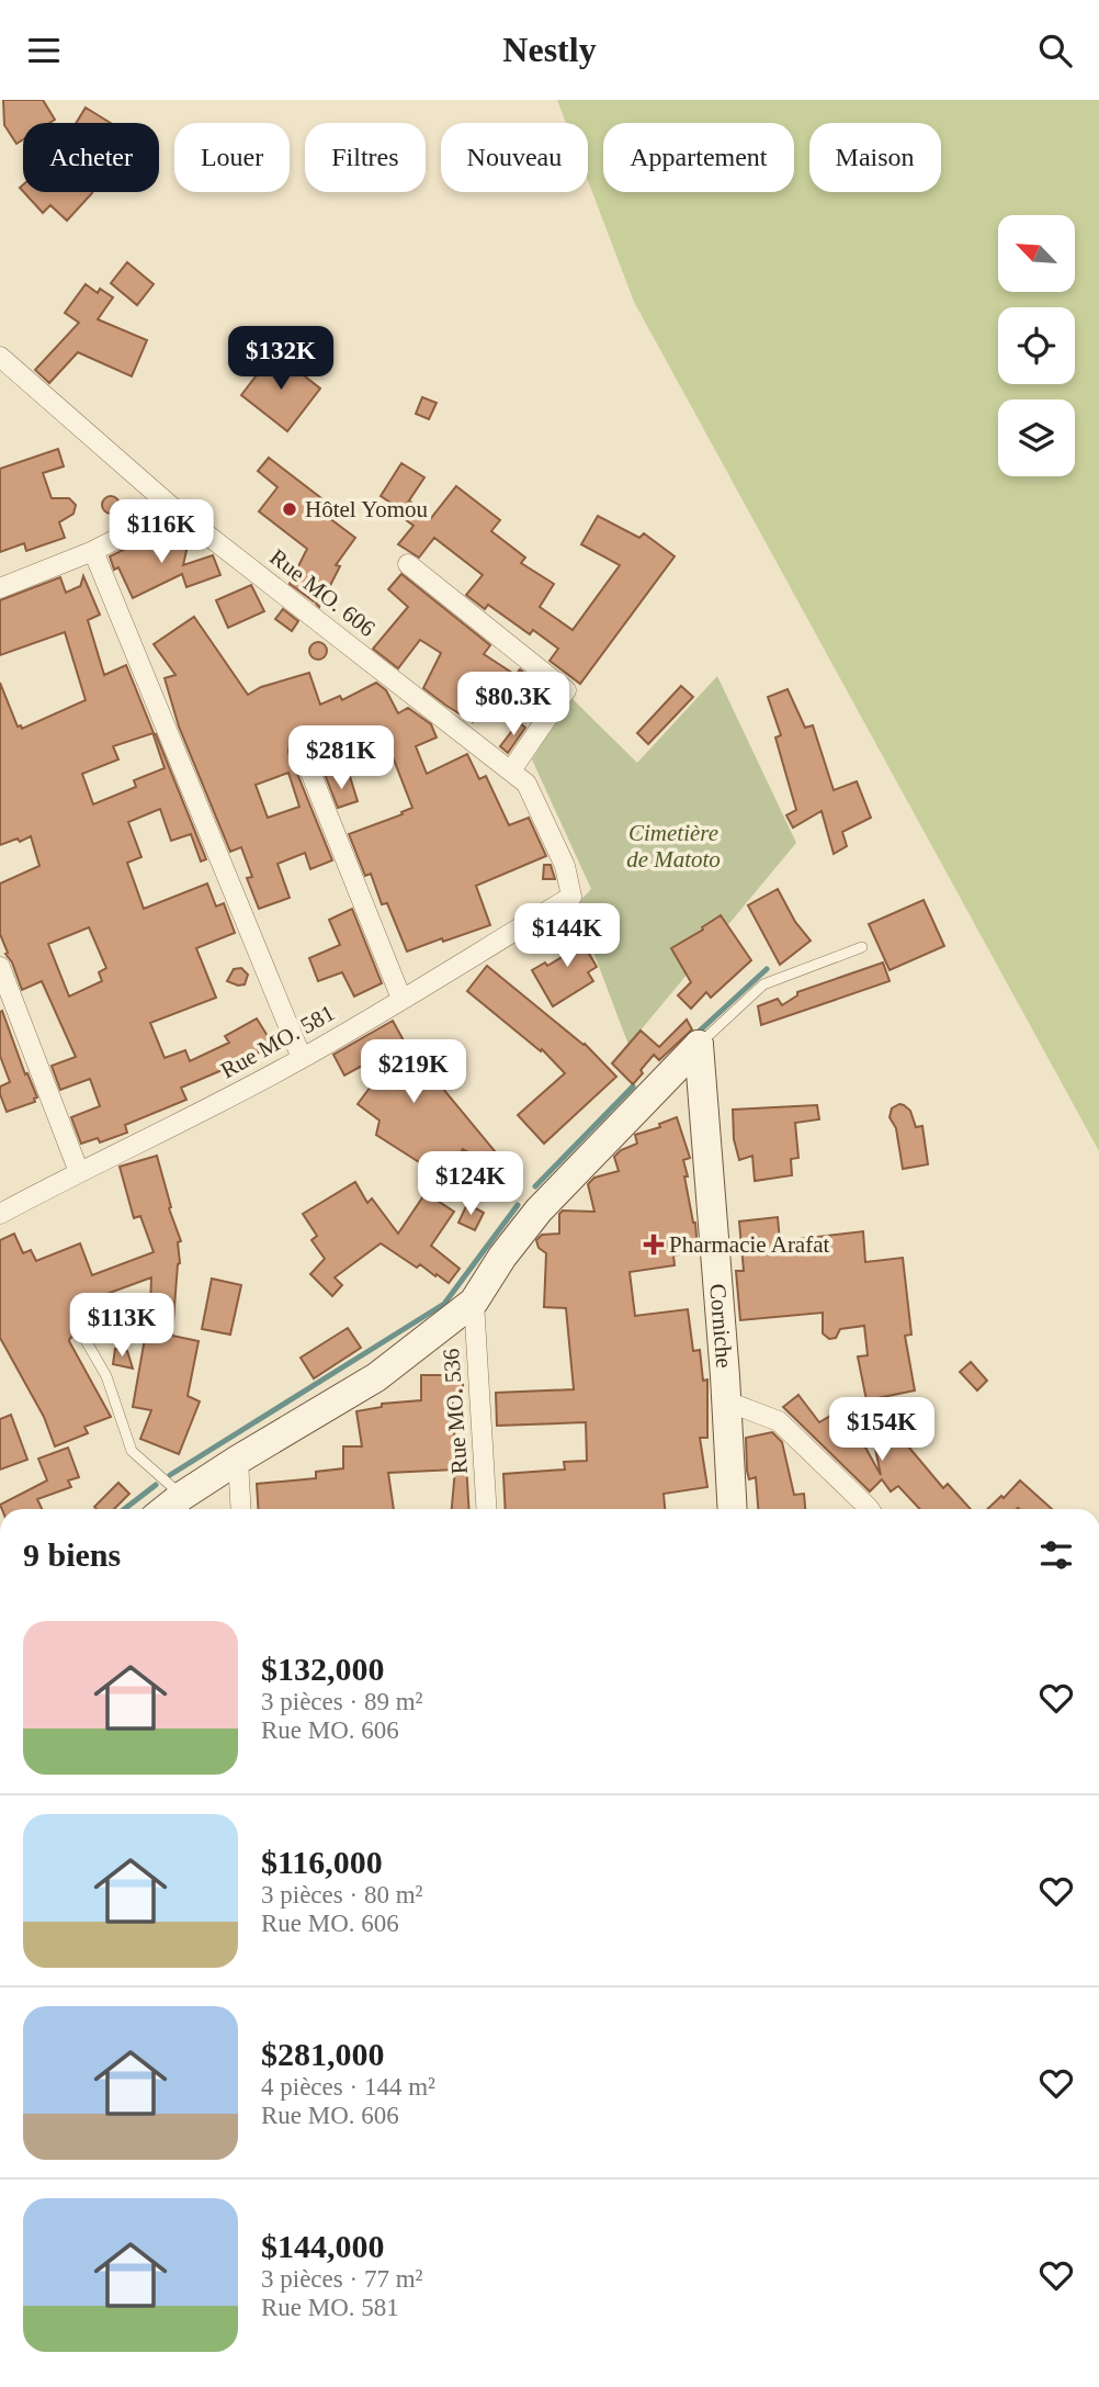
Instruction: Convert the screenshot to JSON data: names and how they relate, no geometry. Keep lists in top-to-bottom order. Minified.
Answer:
{"streets":{"street":["Rue MO. 606","Rue MO. 581","Corniche","Rue MO. 536"]},"crossings":[["Rue MO. 606","Rue MO. 581"]],"parks":["Cimetière de Matoto"],"places":{"other":["Hôtel Yomou"],"health":["Pharmacie Arafat"]},"north":"top left","page":{"header":"Nestly","chip":["Acheter","Louer","Filtres","Nouveau","Appartement","Maison"],"price":["$132K","$116K","$80.3K","$281K","$144K","$219K","$124K","$113K","$154K"],"heading":"9 biens","list":[{"name":"$132,000","note":"3 pièces · 89 m² · Rue MO. 606"},{"name":"$116,000","note":"3 pièces · 80 m² · Rue MO. 606"},{"name":"$281,000","note":"4 pièces · 144 m² · Rue MO. 606"},{"name":"$144,000","note":"3 pièces · 77 m² · Rue MO. 581"}]}}
